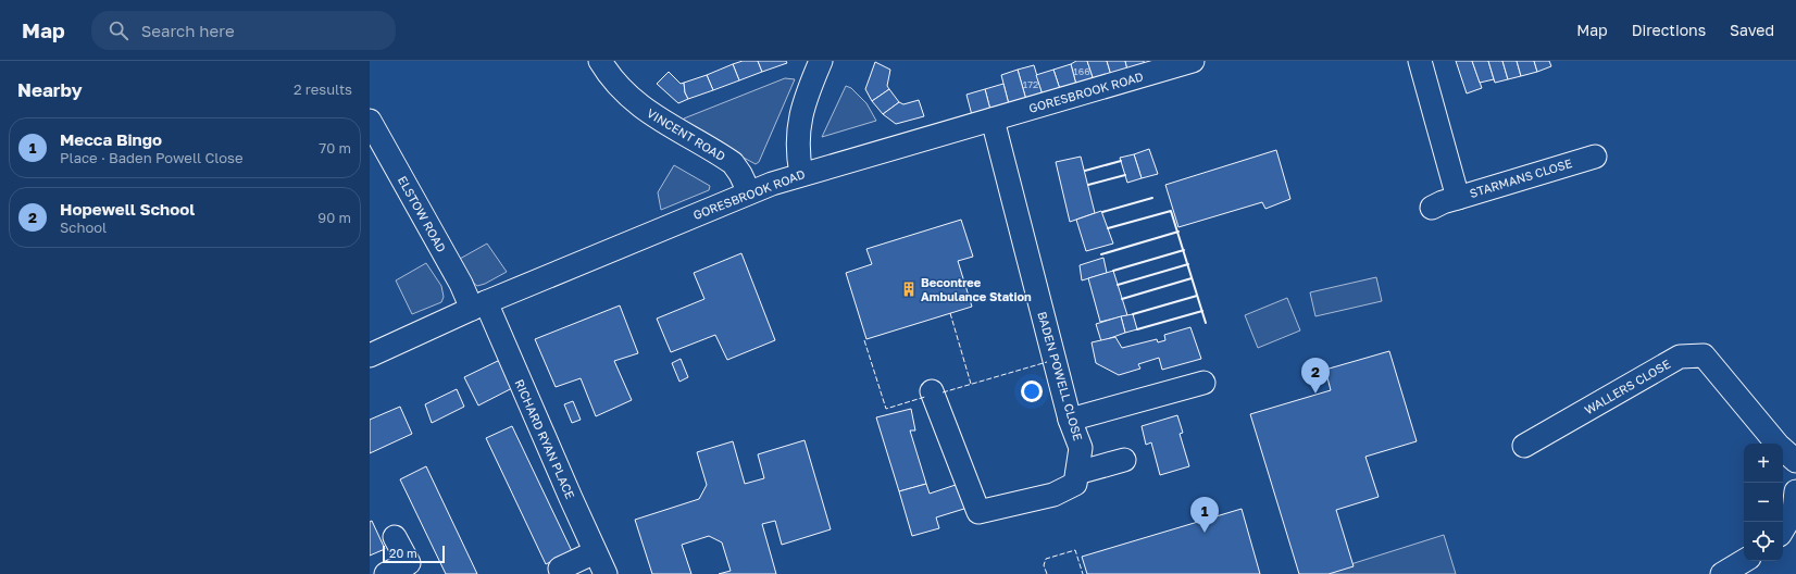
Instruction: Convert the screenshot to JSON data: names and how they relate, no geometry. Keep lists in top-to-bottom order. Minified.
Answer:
{"streets":{"street":["GORESBROOK ROAD","VINCENT ROAD","STARMANS CLOSE","ELSTOW ROAD","BADEN POWELL CLOSE","WALLERS CLOSE","RICHARD RYAN PLACE"]},"crossings":[["GORESBROOK ROAD","VINCENT ROAD"],["GORESBROOK ROAD","ELSTOW ROAD"],["GORESBROOK ROAD","BADEN POWELL CLOSE"],["GORESBROOK ROAD","RICHARD RYAN PLACE"],["ELSTOW ROAD","RICHARD RYAN PLACE"]],"places":{"building":["Becontree Ambulance Station"]},"house_numbers":["166","172"],"scale_bar":"20 m","page":{"header":"Map","search":"Search here","nav":["Map","Directions","Saved"],"heading":["Nearby","2 results"],"list":[{"mark":"1","name":"Mecca Bingo","note":"Place · Baden Powell Close","value":"70 m"},{"mark":"2","name":"Hopewell School","note":"School","value":"90 m"}],"pins":["2","1"],"map_buttons":["+","−"],"scale":"20 m"}}
